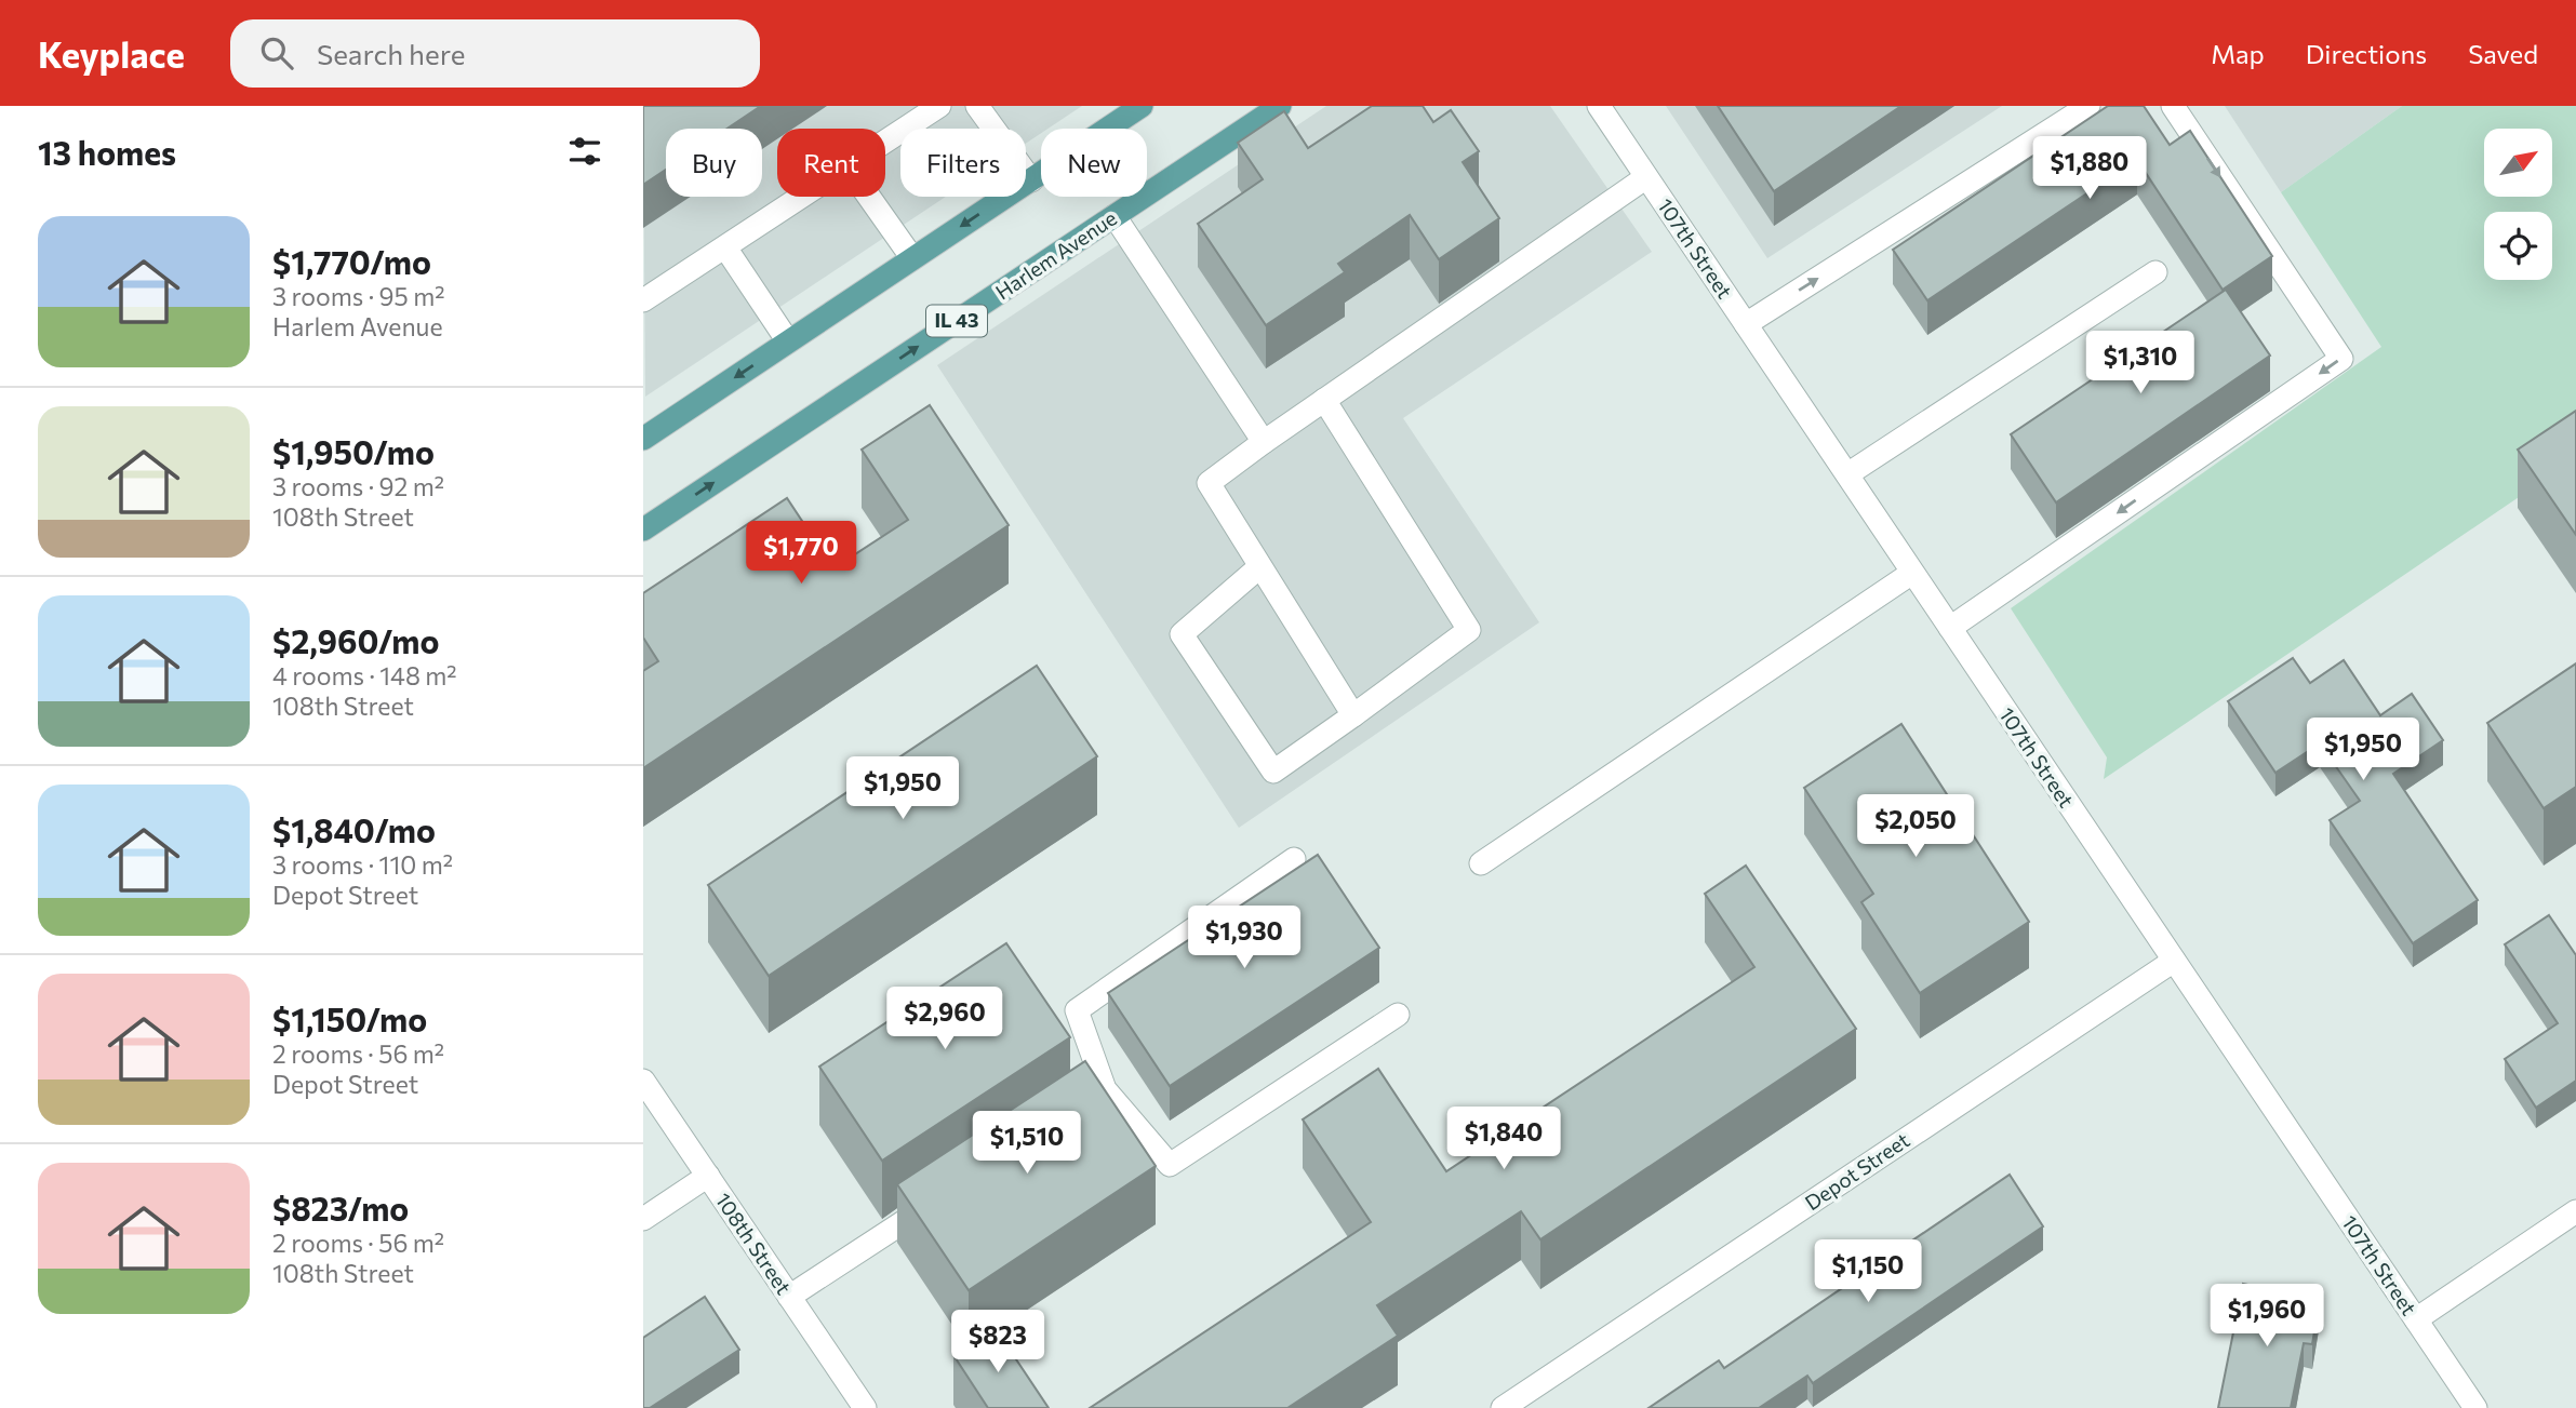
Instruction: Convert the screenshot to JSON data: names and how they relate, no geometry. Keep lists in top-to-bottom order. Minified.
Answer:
{"streets":{"main road":["Harlem Avenue","IL 43"],"street":["107th Street","Depot Street","108th Street"]},"crossings":[["107th Street","Depot Street"]],"north":"top right","page":{"header":"Keyplace","search":"Search here","nav":["Map","Directions","Saved"],"heading":"13 homes","chip":["Buy","Rent","Filters","New"],"price":["$1,880","$1,310","$1,770","$1,950","$1,950","$2,050","$1,930","$2,960","$1,840","$1,510","$1,150","$1,960","$823"],"list":[{"name":"$1,770/mo","note":"3 rooms · 95 m² · Harlem Avenue"},{"name":"$1,950/mo","note":"3 rooms · 92 m² · 108th Street"},{"name":"$2,960/mo","note":"4 rooms · 148 m² · 108th Street"},{"name":"$1,840/mo","note":"3 rooms · 110 m² · Depot Street"},{"name":"$1,150/mo","note":"2 rooms · 56 m² · Depot Street"},{"name":"$823/mo","note":"2 rooms · 56 m² · 108th Street"}]}}
